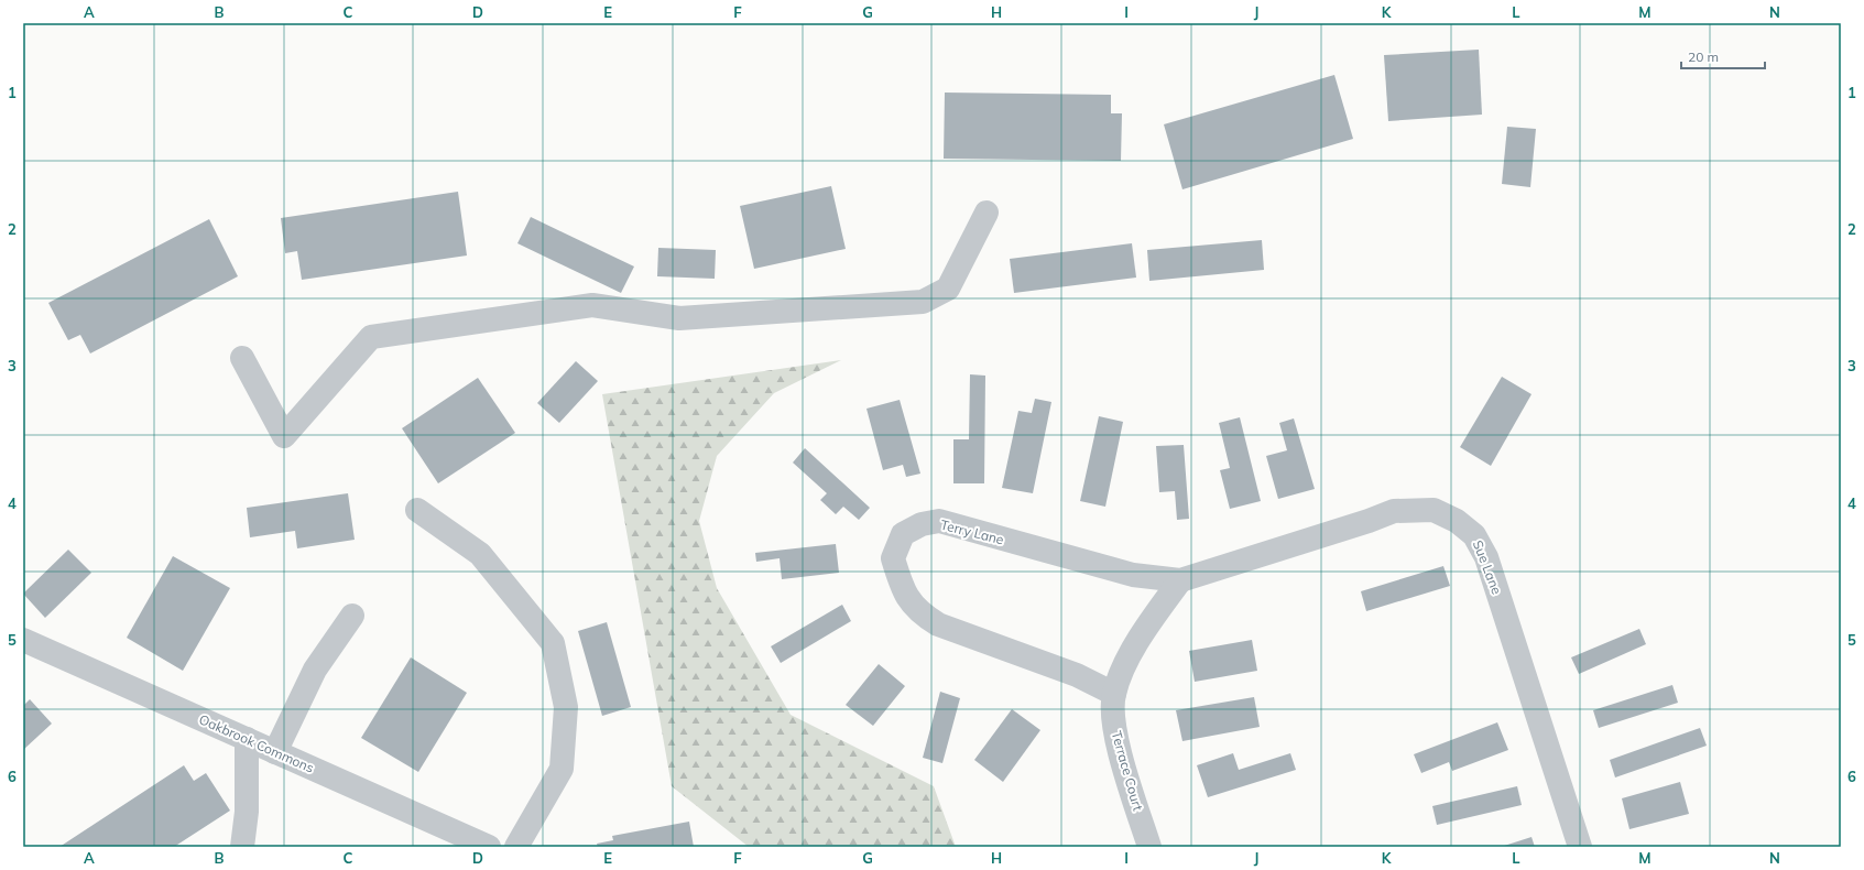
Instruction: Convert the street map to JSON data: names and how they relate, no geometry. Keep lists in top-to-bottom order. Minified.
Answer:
{"streets":{"street":["Terry Lane","Sue Lane","Oakbrook Commons","Terrace Court"]},"crossings":[["Terry Lane","Sue Lane"],["Terry Lane","Terrace Court"],["Sue Lane","Terrace Court"]],"scale_bar":"20 m","grid":{"columns":["A","B","C","D","E","F","G","H","I","J","K","L","M","N"],"rows":["1","2","3","4","5","6"]}}
